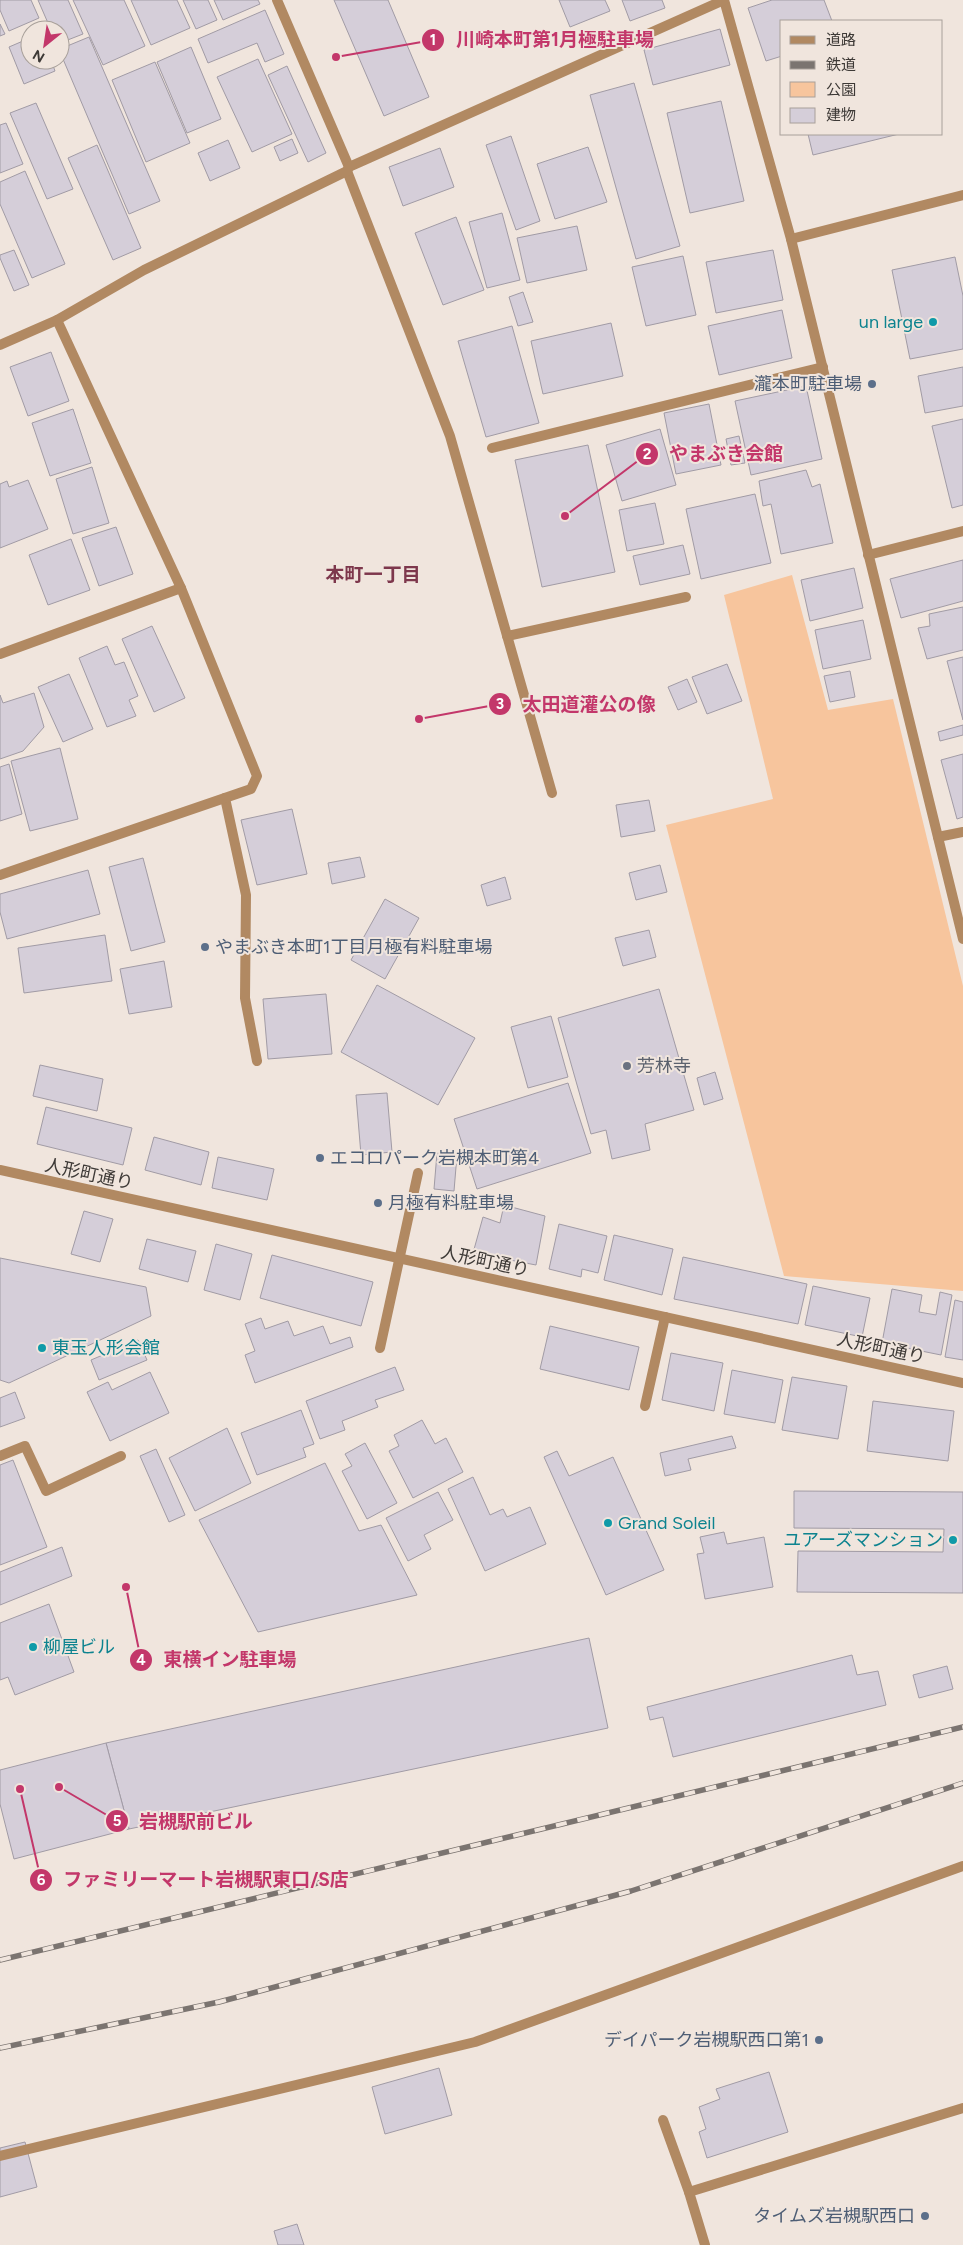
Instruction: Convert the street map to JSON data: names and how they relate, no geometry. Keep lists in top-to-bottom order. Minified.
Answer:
{"streets":{"street":["人形町通り"]},"districts":["本町一丁目"],"places":["川崎本町第1月極駐車場","un large","瀧本町駐車場","やまぶき会館","太田道灌公の像","やまぶき本町1丁目月極有料駐車場","芳林寺","エコロパーク岩槻本町第4","月極有料駐車場","東玉人形会館","Grand Soleil","ユアーズマンション","東横イン駐車場","柳屋ビル","岩槻駅前ビル","ファミリーマート岩槻駅東口/S店","デイパーク岩槻駅西口第1","タイムズ岩槻駅西口"],"legend":["道路","鉄道","公園","建物"],"north":"bottom left"}
